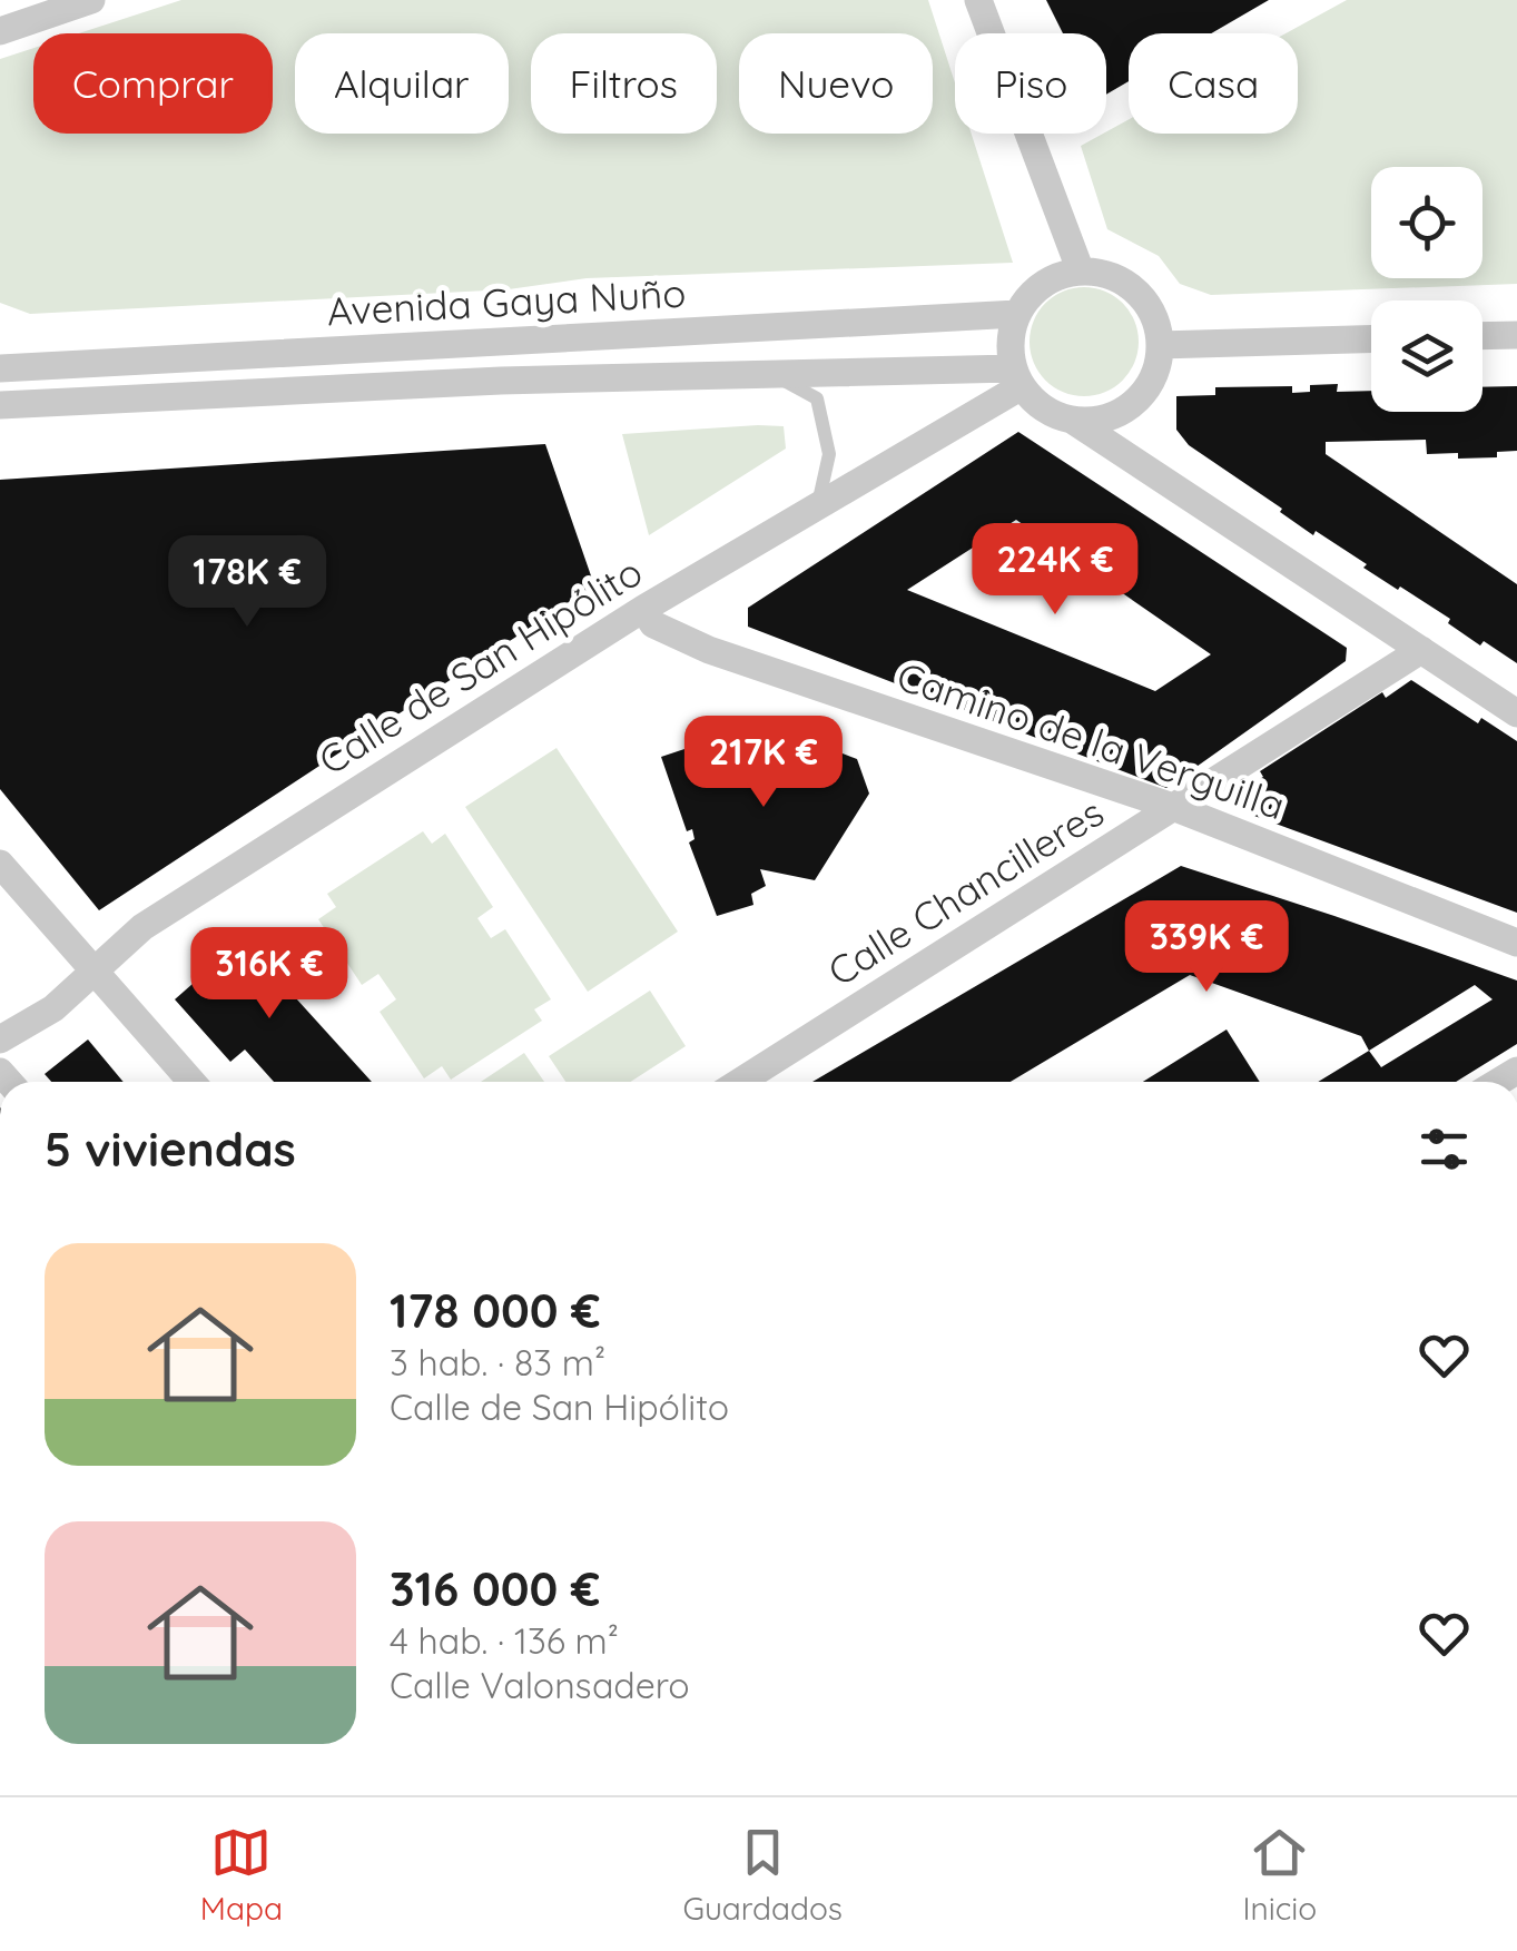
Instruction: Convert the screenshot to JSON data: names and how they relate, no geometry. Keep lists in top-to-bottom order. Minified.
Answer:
{"streets":{"street":["Avenida Gaya Nuño","Calle de San Hipólito","Camino de la Verguilla","Calle Chancilleres"]},"crossings":[["Avenida Gaya Nuño","Calle de San Hipólito"],["Calle de San Hipólito","Camino de la Verguilla"],["Camino de la Verguilla","Calle Chancilleres"]],"page":{"chip":["Comprar","Alquilar","Filtros","Nuevo","Piso","Casa"],"price":["224K €","178K €","217K €","339K €","316K €"],"heading":"5 viviendas","list":[{"name":"178 000 €","note":"3 hab. · 83 m² · Calle de San Hipólito"},{"name":"316 000 €","note":"4 hab. · 136 m² · Calle Valonsadero"}],"tabs":["Mapa","Guardados","Inicio"]}}
